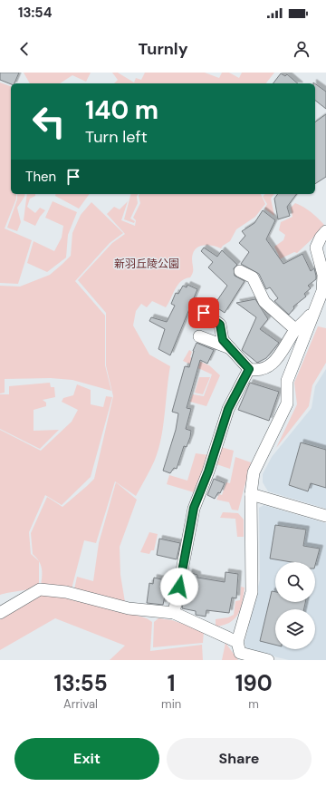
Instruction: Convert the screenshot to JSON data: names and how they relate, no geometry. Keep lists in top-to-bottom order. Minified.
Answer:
{"parks":["新羽丘陵公園"],"page":{"status":"13:54","header":"Turnly","turn":["140 m","Turn left"],"then":"Then","eta":["13:55","Arrival","1","min","190","m"],"buttons":["Exit","Share"]}}
